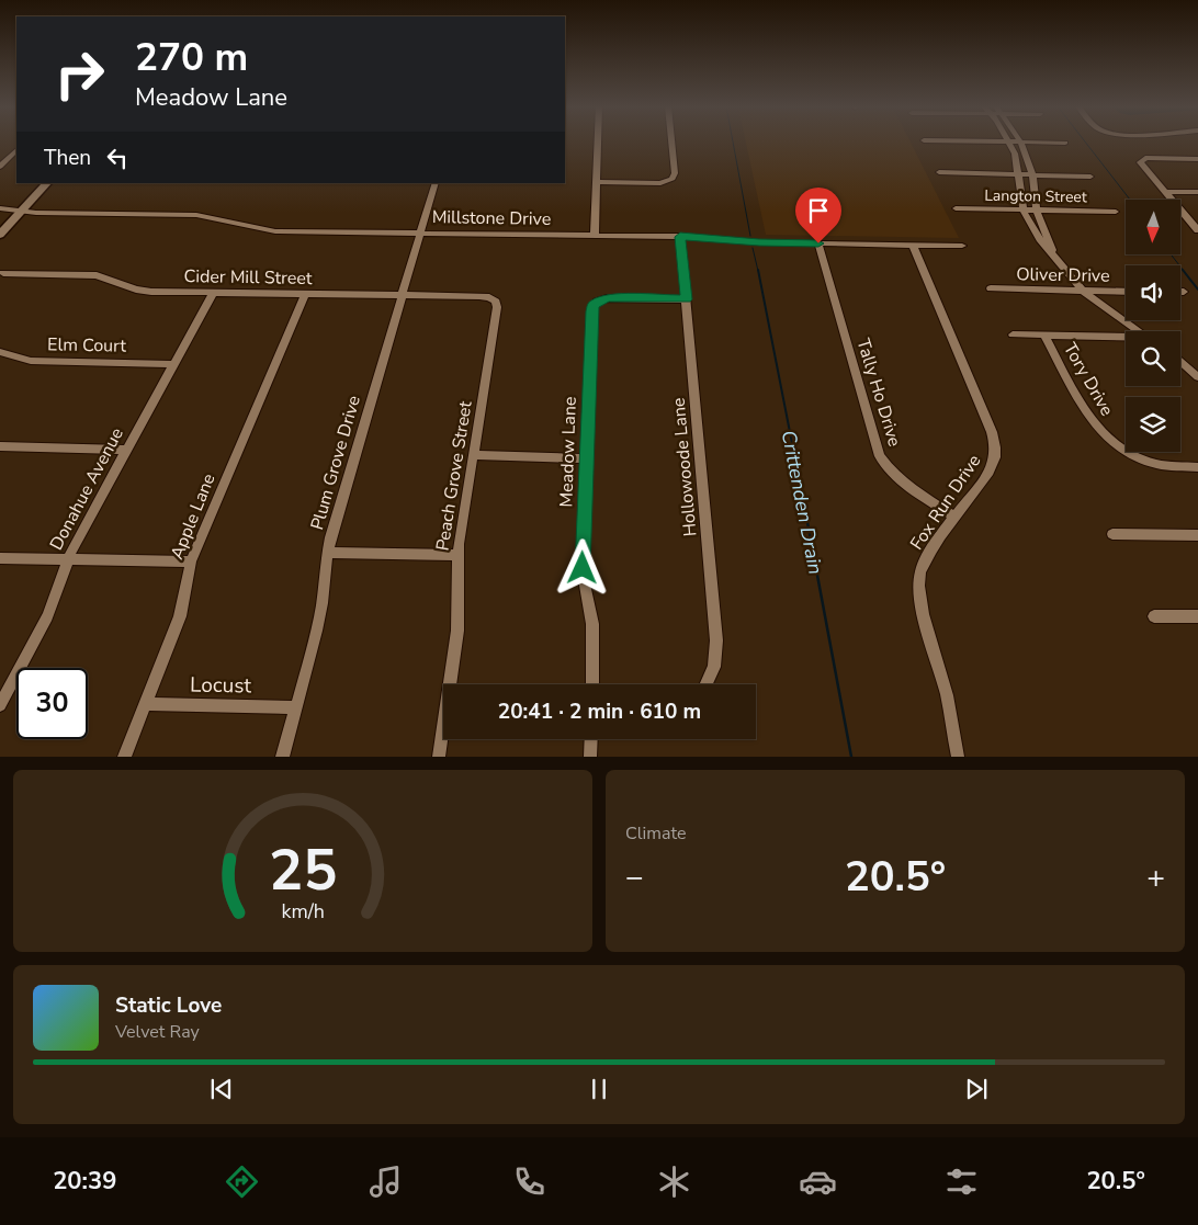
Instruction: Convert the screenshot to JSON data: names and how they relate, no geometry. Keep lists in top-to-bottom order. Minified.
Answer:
{"streets":{"street":["Langton Street","Millstone Drive","Oliver Drive","Cider Mill Street","Elm Court","Tory Drive","Tally Ho Drive","Meadow Lane","Plum Grove Drive","Hollowoode Lane","Peach Grove Street","Donahue Avenue","Fox Run Drive","Apple Lane","Locust"]},"crossings":[["Millstone Drive","Tally Ho Drive"],["Millstone Drive","Plum Grove Drive"],["Millstone Drive","Hollowoode Lane"],["Millstone Drive","Fox Run Drive"],["Cider Mill Street","Plum Grove Drive"],["Cider Mill Street","Peach Grove Street"],["Cider Mill Street","Donahue Avenue"],["Cider Mill Street","Apple Lane"],["Elm Court","Donahue Avenue"],["Tally Ho Drive","Fox Run Drive"],["Meadow Lane","Hollowoode Lane"],["Plum Grove Drive","Locust"],["Apple Lane","Locust"]],"water":["Crittenden Drain"],"north":"bottom","page":{"turn":["270 m","Meadow Lane"],"then":"Then","limit":"30","trip":"20:41 · 2 min · 610 m","tile":"Climate","heat":["−","20.5°","+"],"song":["Static Love","Velvet Ray"],"tabs":["20:39","20.5°"],"gauge":["25","km/h"]}}
